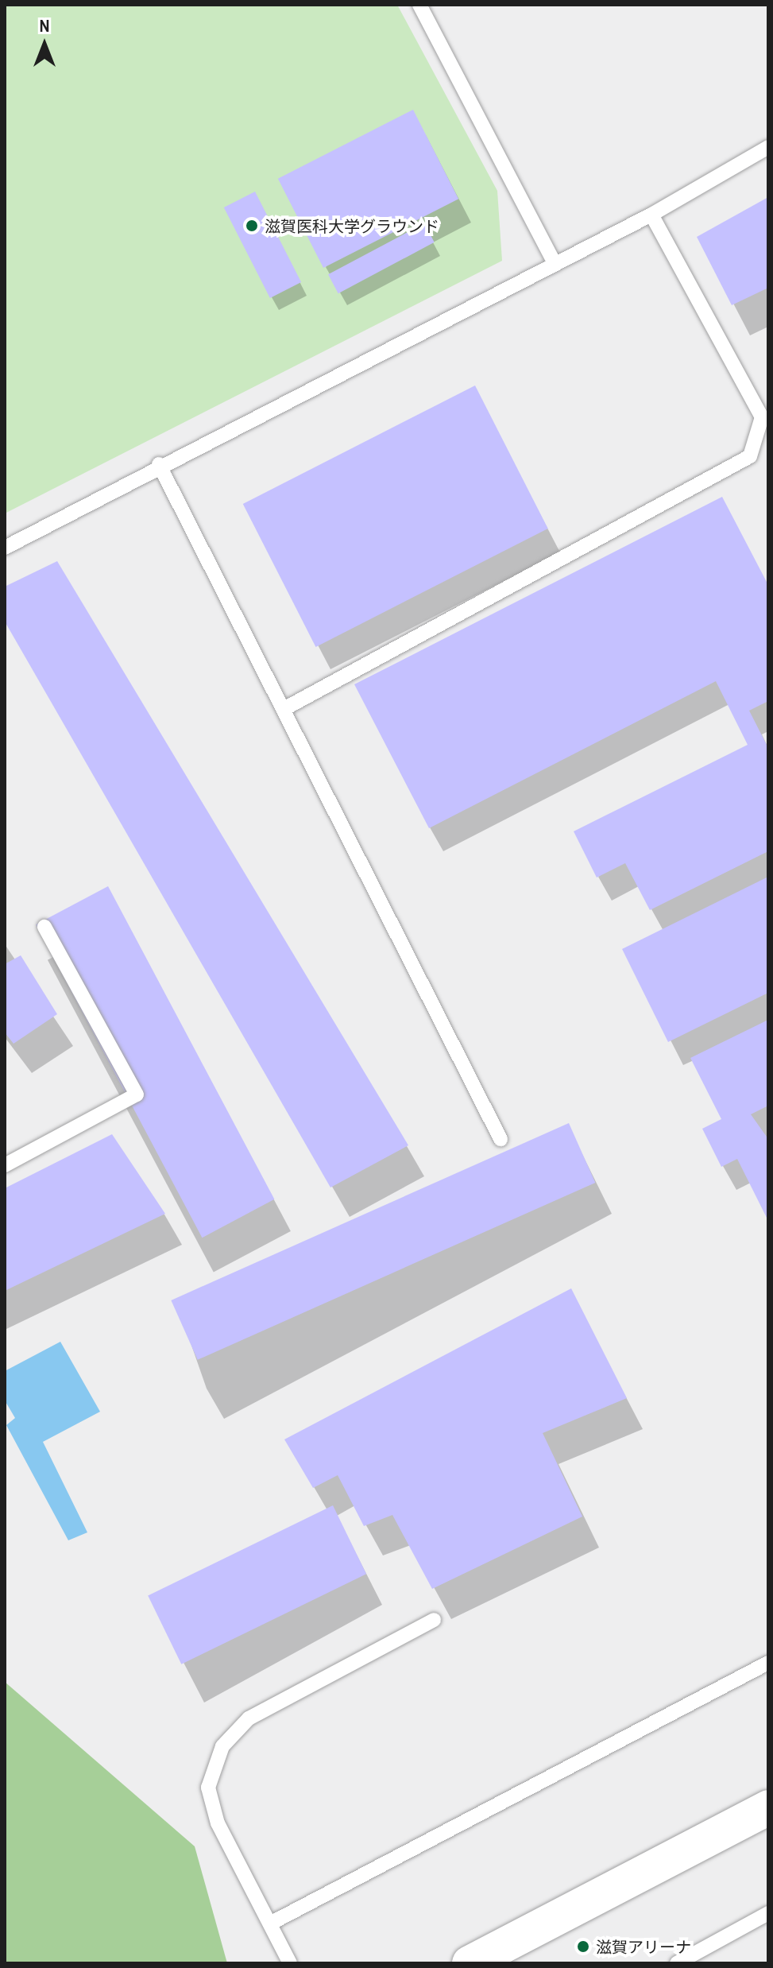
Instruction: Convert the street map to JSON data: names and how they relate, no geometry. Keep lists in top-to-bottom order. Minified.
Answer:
{"places":["滋賀医科大学グラウンド","滋賀アリーナ"],"north":"top"}
